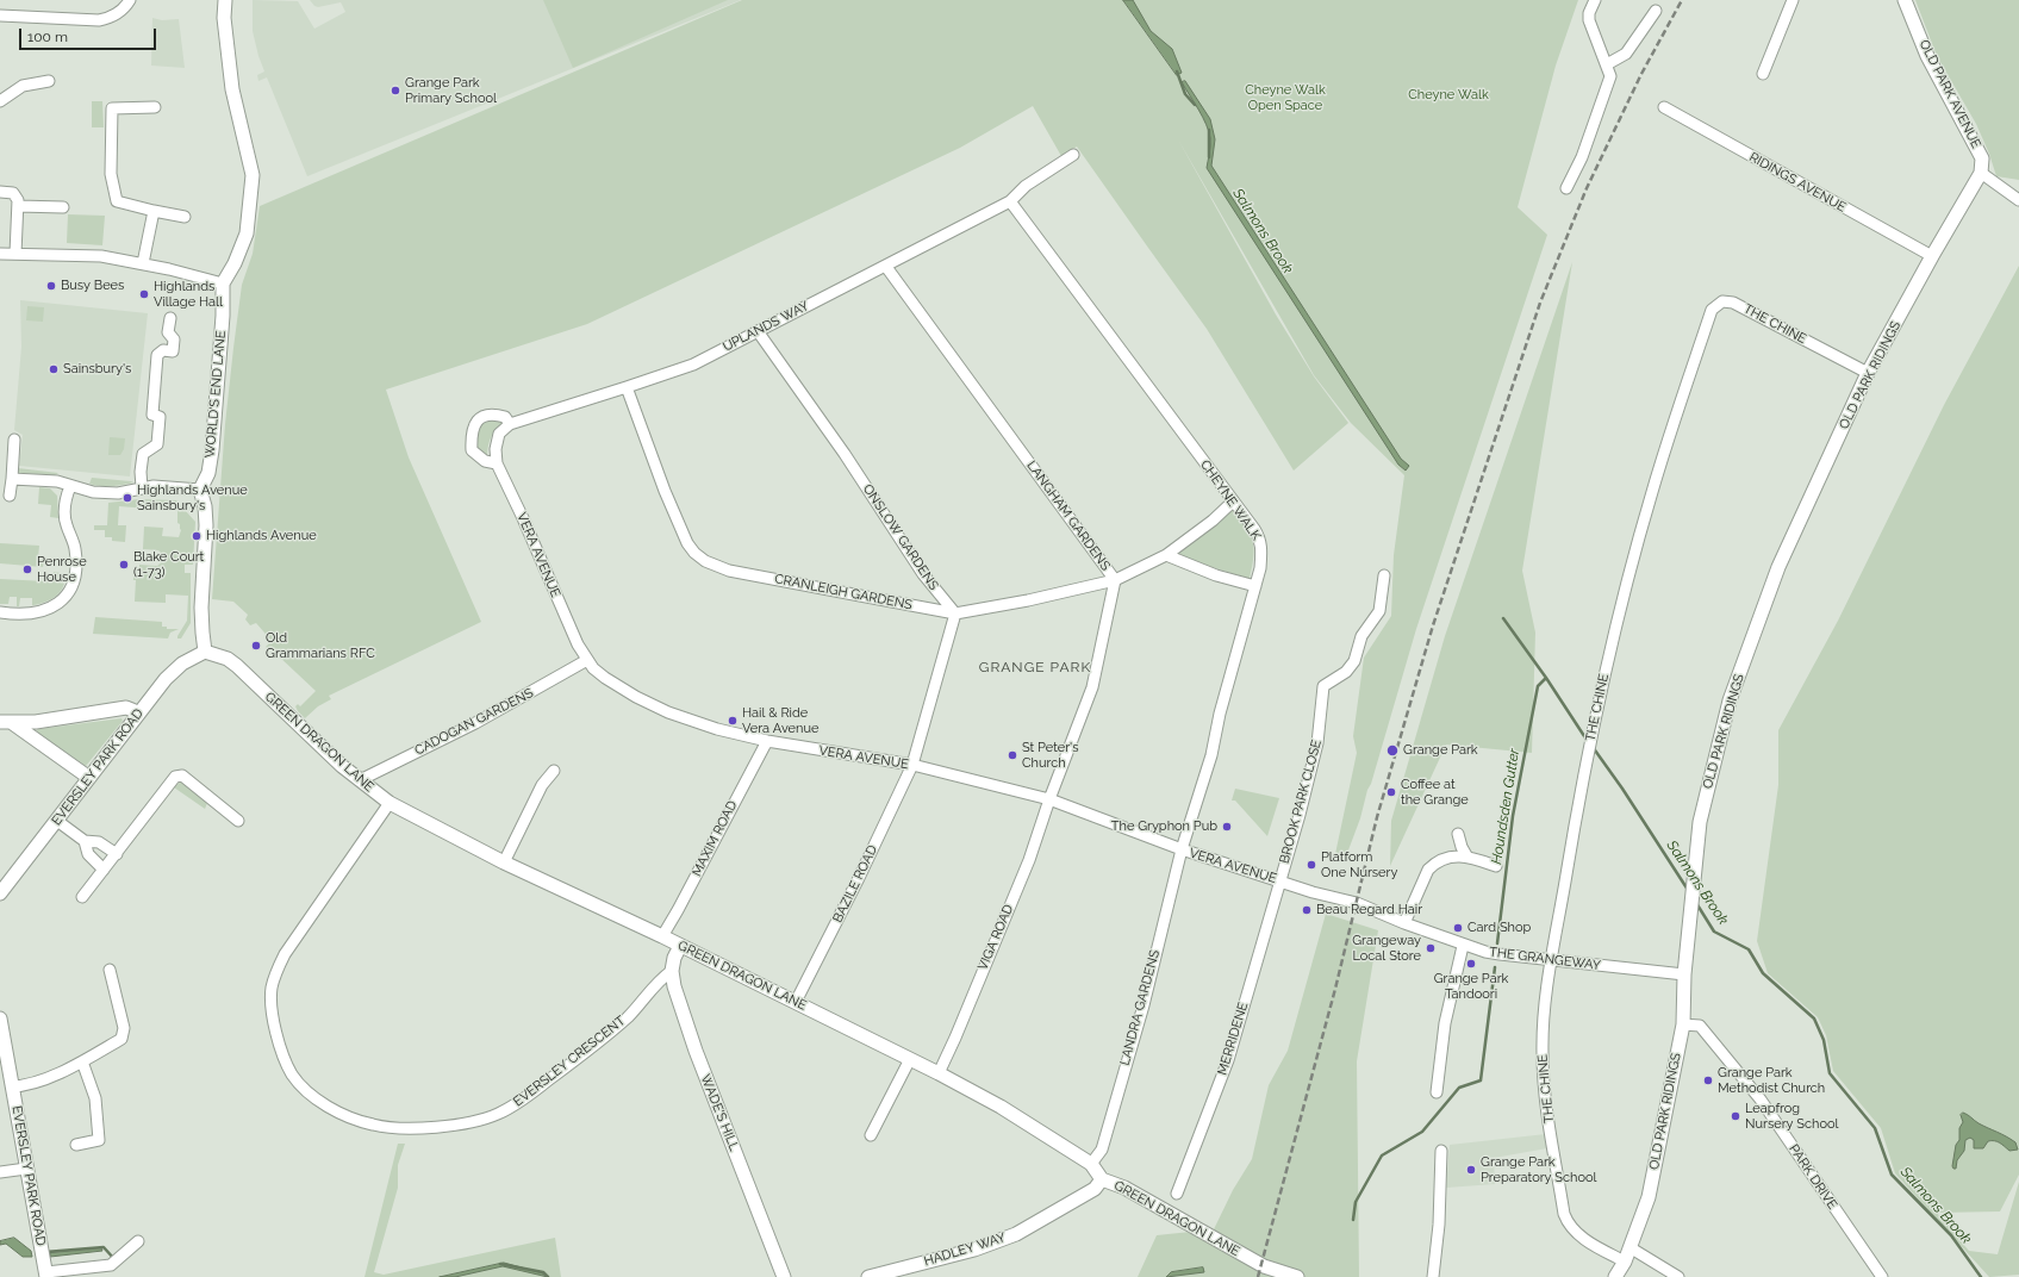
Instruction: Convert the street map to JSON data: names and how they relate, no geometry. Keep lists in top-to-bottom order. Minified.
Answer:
{"streets":{"street":["OLD PARK AVENUE","RIDINGS AVENUE","THE CHINE","UPLANDS WAY","OLD PARK RIDINGS","WORLD'S END LANE","CHEYNE WALK","LANGHAM GARDENS","ONSLOW GARDENS","VERA AVENUE","CRANLEIGH GARDENS","CADOGAN GARDENS","GREEN DRAGON LANE","EVERSLEY PARK ROAD","BROOK PARK CLOSE","MAXIM ROAD","BAZILE ROAD","VIGA ROAD","THE GRANGEWAY","LANDRA GARDENS","MERRIDENE","EVERSLEY CRESCENT","WADE'S HILL","PARK DRIVE","HADLEY WAY"]},"crossings":[["OLD PARK AVENUE","OLD PARK RIDINGS"],["RIDINGS AVENUE","OLD PARK RIDINGS"],["THE CHINE","OLD PARK RIDINGS"],["THE CHINE","THE GRANGEWAY"],["UPLANDS WAY","CHEYNE WALK"],["UPLANDS WAY","LANGHAM GARDENS"],["UPLANDS WAY","ONSLOW GARDENS"],["UPLANDS WAY","CRANLEIGH GARDENS"],["OLD PARK RIDINGS","THE GRANGEWAY"],["OLD PARK RIDINGS","PARK DRIVE"],["CHEYNE WALK","VERA AVENUE"],["CHEYNE WALK","CRANLEIGH GARDENS"],["CHEYNE WALK","LANDRA GARDENS"],["LANGHAM GARDENS","VERA AVENUE"],["LANGHAM GARDENS","CRANLEIGH GARDENS"],["LANGHAM GARDENS","VIGA ROAD"],["ONSLOW GARDENS","CRANLEIGH GARDENS"],["VERA AVENUE","CADOGAN GARDENS"],["VERA AVENUE","BROOK PARK CLOSE"],["VERA AVENUE","MAXIM ROAD"],["VERA AVENUE","BAZILE ROAD"],["VERA AVENUE","VIGA ROAD"],["VERA AVENUE","THE GRANGEWAY"],["VERA AVENUE","LANDRA GARDENS"],["VERA AVENUE","MERRIDENE"],["CADOGAN GARDENS","GREEN DRAGON LANE"],["GREEN DRAGON LANE","EVERSLEY PARK ROAD"],["GREEN DRAGON LANE","MAXIM ROAD"],["GREEN DRAGON LANE","BAZILE ROAD"],["GREEN DRAGON LANE","VIGA ROAD"],["GREEN DRAGON LANE","LANDRA GARDENS"],["GREEN DRAGON LANE","EVERSLEY CRESCENT"],["GREEN DRAGON LANE","WADE'S HILL"],["GREEN DRAGON LANE","HADLEY WAY"],["BROOK PARK CLOSE","MERRIDENE"],["EVERSLEY CRESCENT","WADE'S HILL"]],"districts":["GRANGE PARK"],"water":["Salmons Brook","Houndsden Gutter"],"parks":["Cheyne Walk Open Space","Cheyne Walk"],"places":["Grange Park Primary School","Busy Bees","Highlands Village Hall","Sainsbury's","Highlands Avenue Sainsbury's","Highlands Avenue","Blake Court (1-73)","Penrose House","Old Grammarians RFC","Hail & Ride Vera Avenue","Grange Park","St Peter's Church","Coffee at the Grange","The Gryphon Pub","Platform One Nursery","Beau Regard Hair","Card Shop","Grangeway Local Store","Grange Park Tandoori","Grange Park Methodist Church","Leapfrog Nursery School","Grange Park Preparatory School"],"scale_bar":"100 m"}
